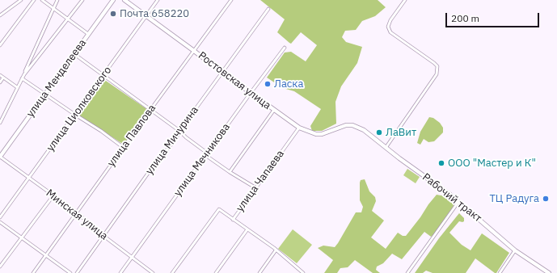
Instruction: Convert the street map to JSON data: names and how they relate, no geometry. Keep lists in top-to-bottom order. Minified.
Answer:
{"streets":{"street":["улица Менделеева","Ростовская улица","улица Циолковского","улица Павлова","улица Мичурина","улица Мечникова","улица Чапаева","Рабочий тракт","Минская улица"]},"crossings":[["улица Менделеева","Минская улица"],["Ростовская улица","улица Циолковского"],["Ростовская улица","улица Павлова"],["Ростовская улица","улица Мичурина"],["Ростовская улица","улица Мечникова"],["Ростовская улица","улица Чапаева"],["Ростовская улица","Рабочий тракт"],["улица Циолковского","Минская улица"],["улица Павлова","Минская улица"],["улица Мичурина","Минская улица"],["улица Мечникова","Минская улица"]],"places":["Почта 658220","Ласка","ЛаВит","ООО \"Мастер и К\"","ТЦ Радуга"],"scale_bar":"200 m"}
